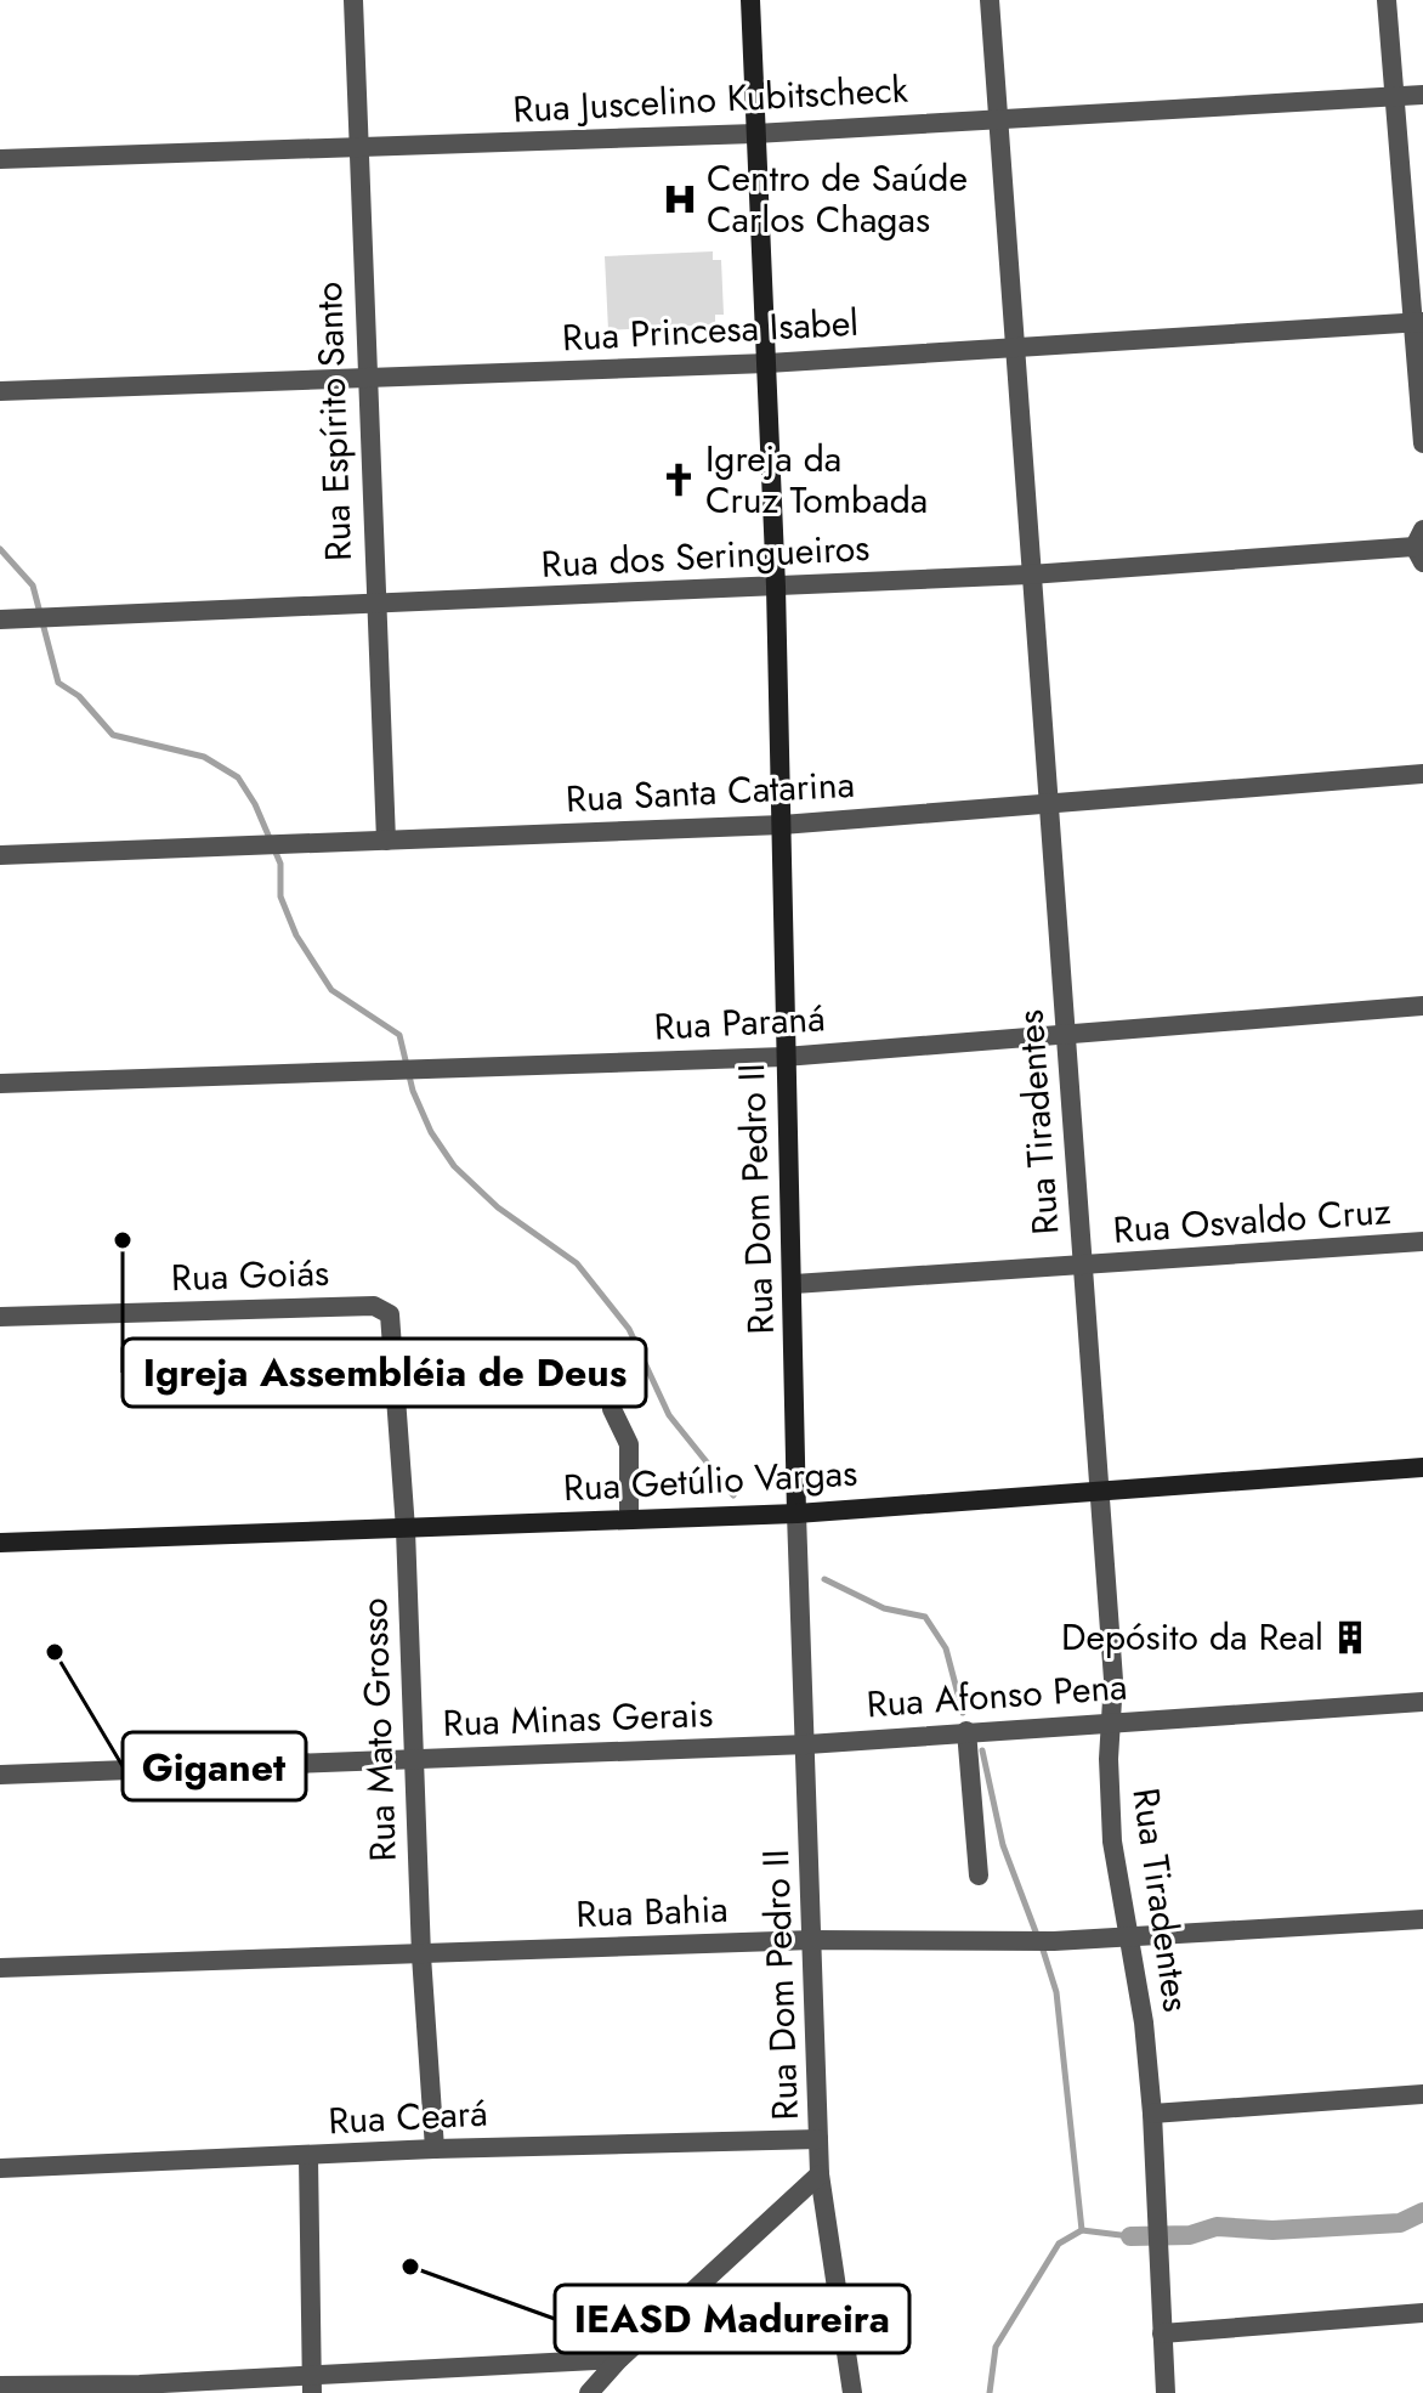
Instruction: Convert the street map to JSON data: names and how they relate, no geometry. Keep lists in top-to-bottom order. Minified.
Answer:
{"streets":{"street":["Rua Juscelino Kubitscheck","Rua Princesa Isabel","Rua Espírito Santo","Rua dos Seringueiros","Rua Santa Catarina","Rua Paraná","Rua Tiradentes","Rua Dom Pedro II","Rua Osvaldo Cruz","Rua Goiás","Rua Getúlio Vargas","Rua Afonso Pena","Rua Minas Gerais","Rua Mato Grosso","Rua Bahia","Rua Ceará"]},"crossings":[["Rua Juscelino Kubitscheck","Rua Espírito Santo"],["Rua Juscelino Kubitscheck","Rua Tiradentes"],["Rua Juscelino Kubitscheck","Rua Dom Pedro II"],["Rua Princesa Isabel","Rua Espírito Santo"],["Rua Princesa Isabel","Rua Tiradentes"],["Rua Princesa Isabel","Rua Dom Pedro II"],["Rua Espírito Santo","Rua dos Seringueiros"],["Rua Espírito Santo","Rua Santa Catarina"],["Rua dos Seringueiros","Rua Tiradentes"],["Rua dos Seringueiros","Rua Dom Pedro II"],["Rua Santa Catarina","Rua Tiradentes"],["Rua Santa Catarina","Rua Dom Pedro II"],["Rua Paraná","Rua Tiradentes"],["Rua Paraná","Rua Dom Pedro II"],["Rua Tiradentes","Rua Osvaldo Cruz"],["Rua Tiradentes","Rua Getúlio Vargas"],["Rua Tiradentes","Rua Afonso Pena"],["Rua Tiradentes","Rua Bahia"],["Rua Dom Pedro II","Rua Osvaldo Cruz"],["Rua Dom Pedro II","Rua Getúlio Vargas"],["Rua Dom Pedro II","Rua Afonso Pena"],["Rua Dom Pedro II","Rua Minas Gerais"],["Rua Dom Pedro II","Rua Bahia"],["Rua Dom Pedro II","Rua Ceará"],["Rua Goiás","Rua Mato Grosso"],["Rua Getúlio Vargas","Rua Mato Grosso"],["Rua Afonso Pena","Rua Minas Gerais"],["Rua Minas Gerais","Rua Mato Grosso"],["Rua Mato Grosso","Rua Bahia"],["Rua Mato Grosso","Rua Ceará"]],"places":{"hospital":["Centro de Saúde Carlos Chagas"],"church":["Igreja da Cruz Tombada"],"other":["Igreja Assembléia de Deus","Giganet","IEASD Madureira"],"building":["Depósito da Real"]}}
